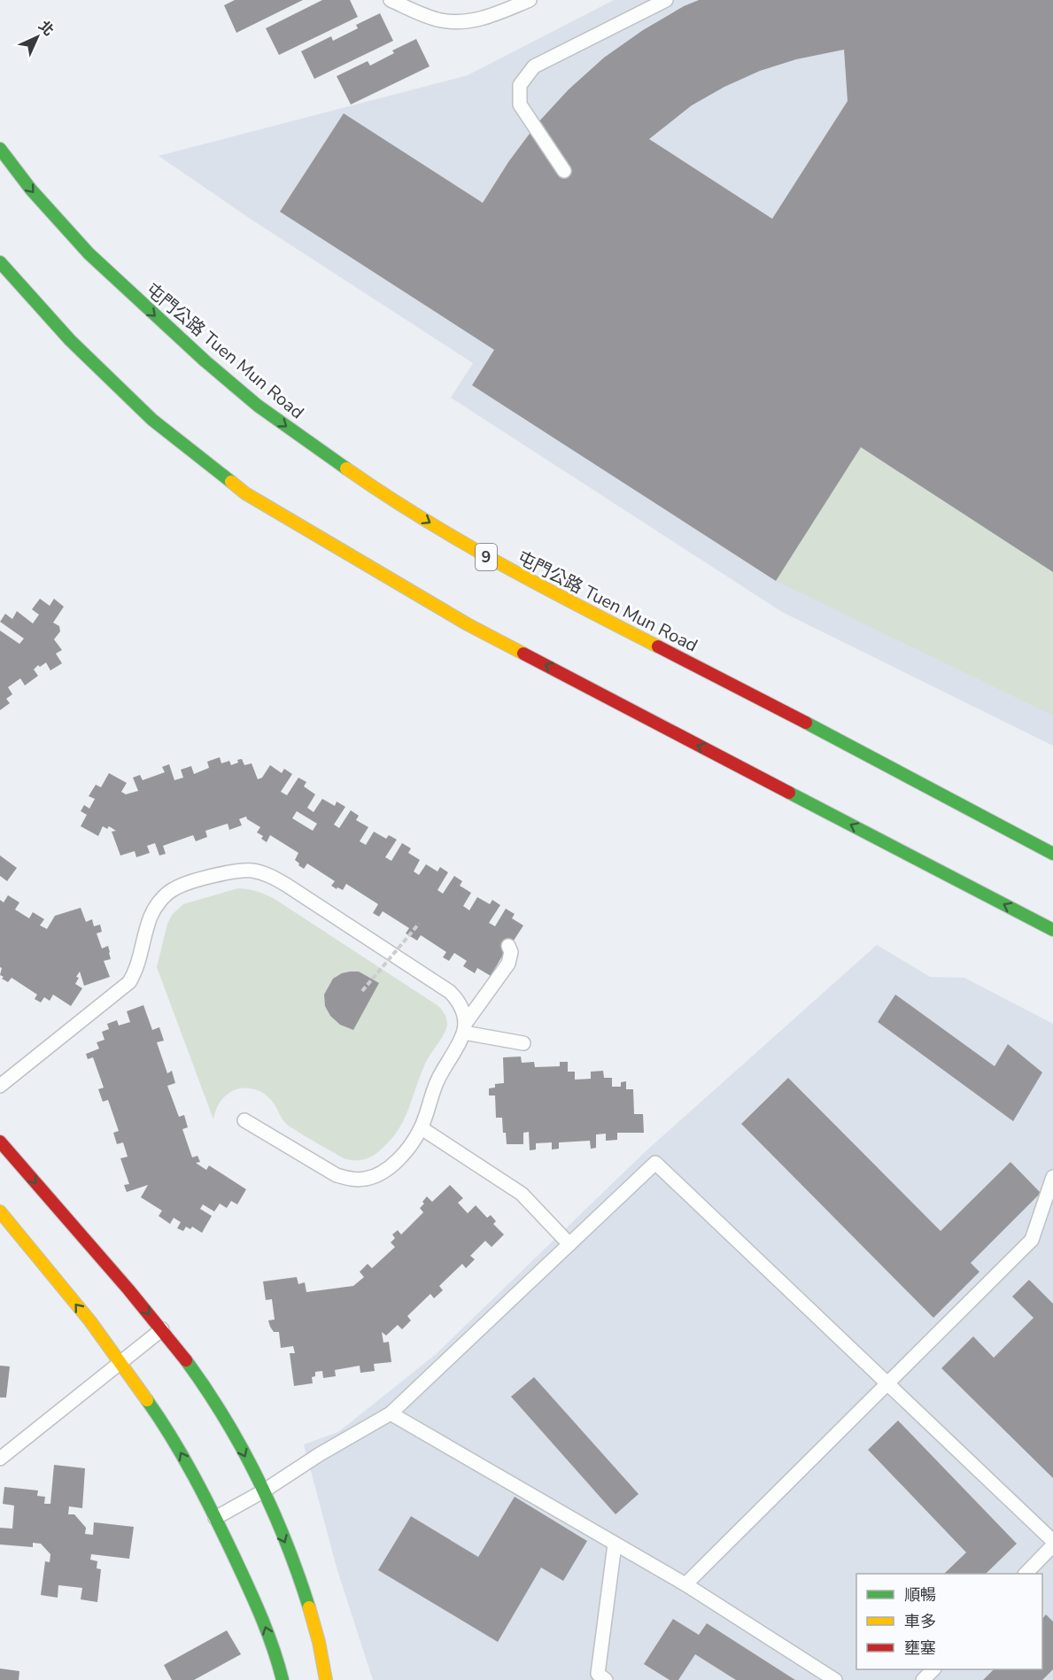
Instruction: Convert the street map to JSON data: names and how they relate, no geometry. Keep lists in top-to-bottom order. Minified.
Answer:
{"streets":{"main road":["屯門公路 Tuen Mun Road","9"]},"legend":["順暢","車多","壅塞"],"north":"top right"}
